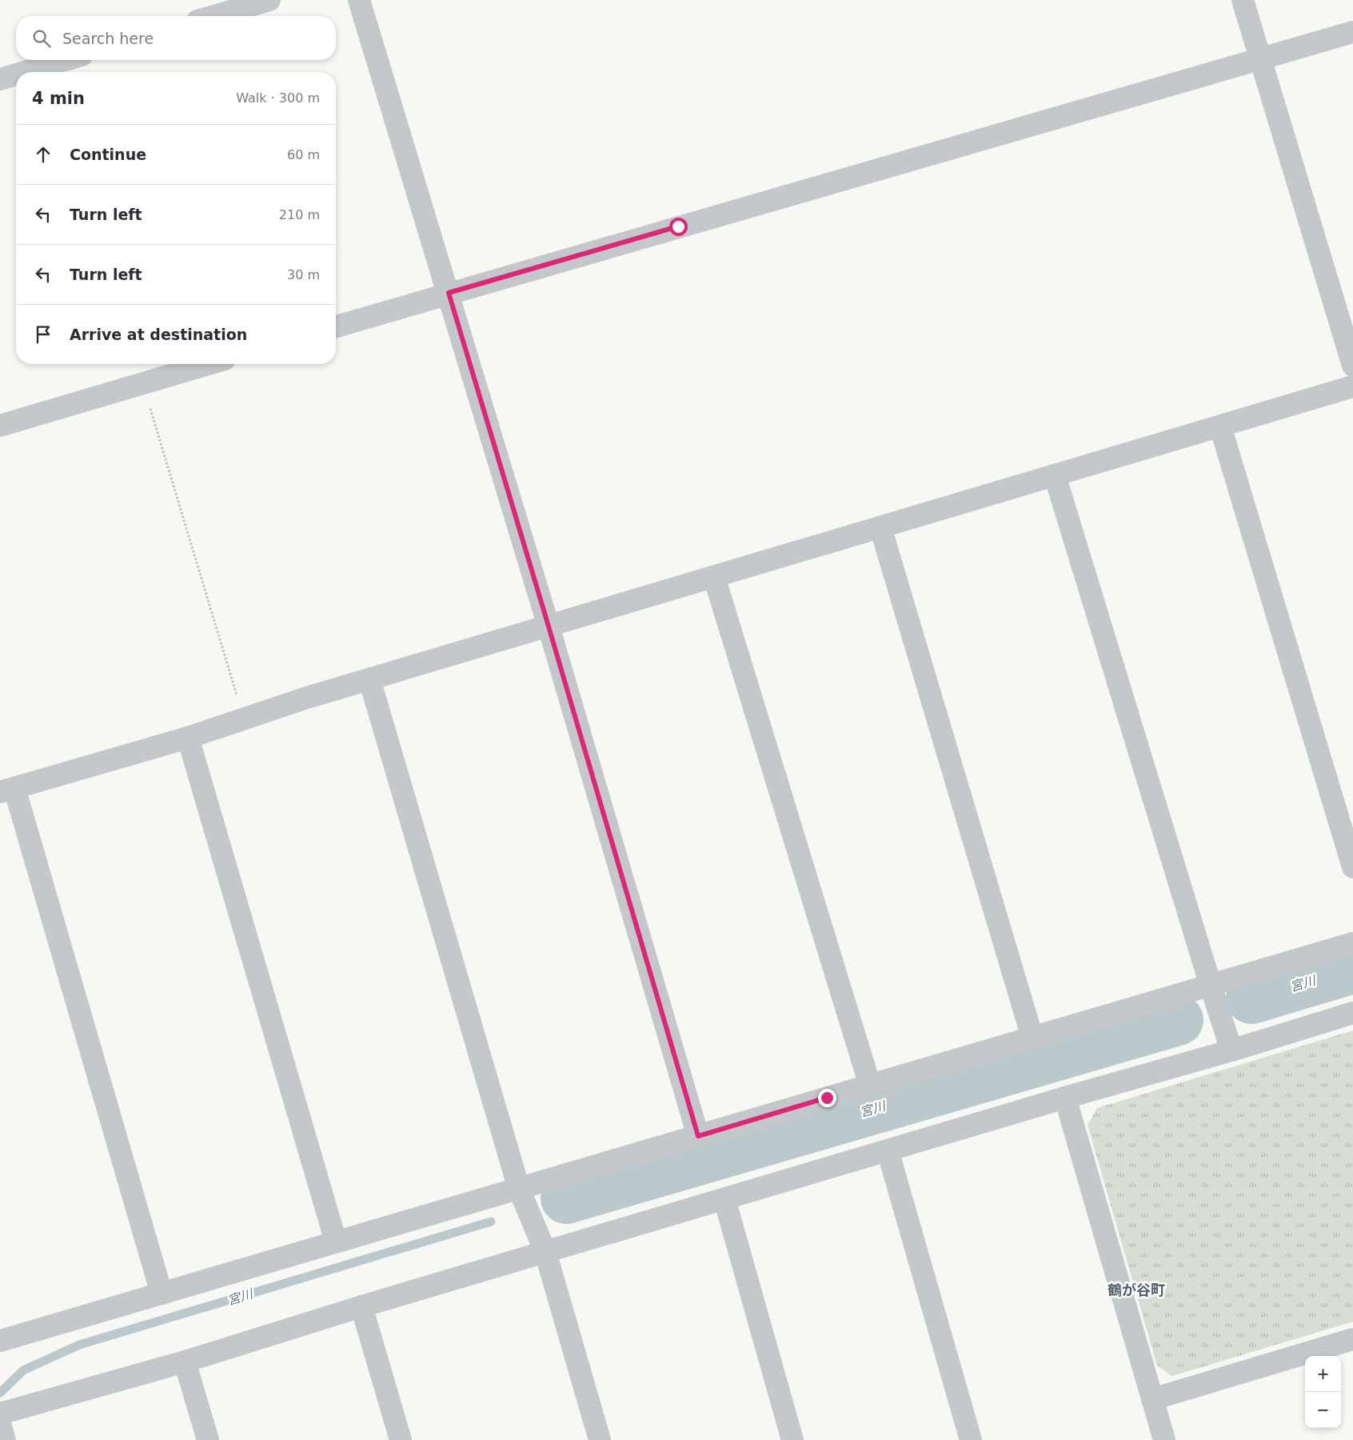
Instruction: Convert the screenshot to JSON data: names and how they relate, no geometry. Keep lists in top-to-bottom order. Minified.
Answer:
{"districts":["鶴が谷町"],"water":["宮川"],"page":{"search":"Search here","heading":["4 min","Walk · 300 m"],"list":[["Continue","60 m"],["Turn left","210 m"],["Turn left","30 m"],"Arrive at destination"],"map_buttons":["+","−"]}}
